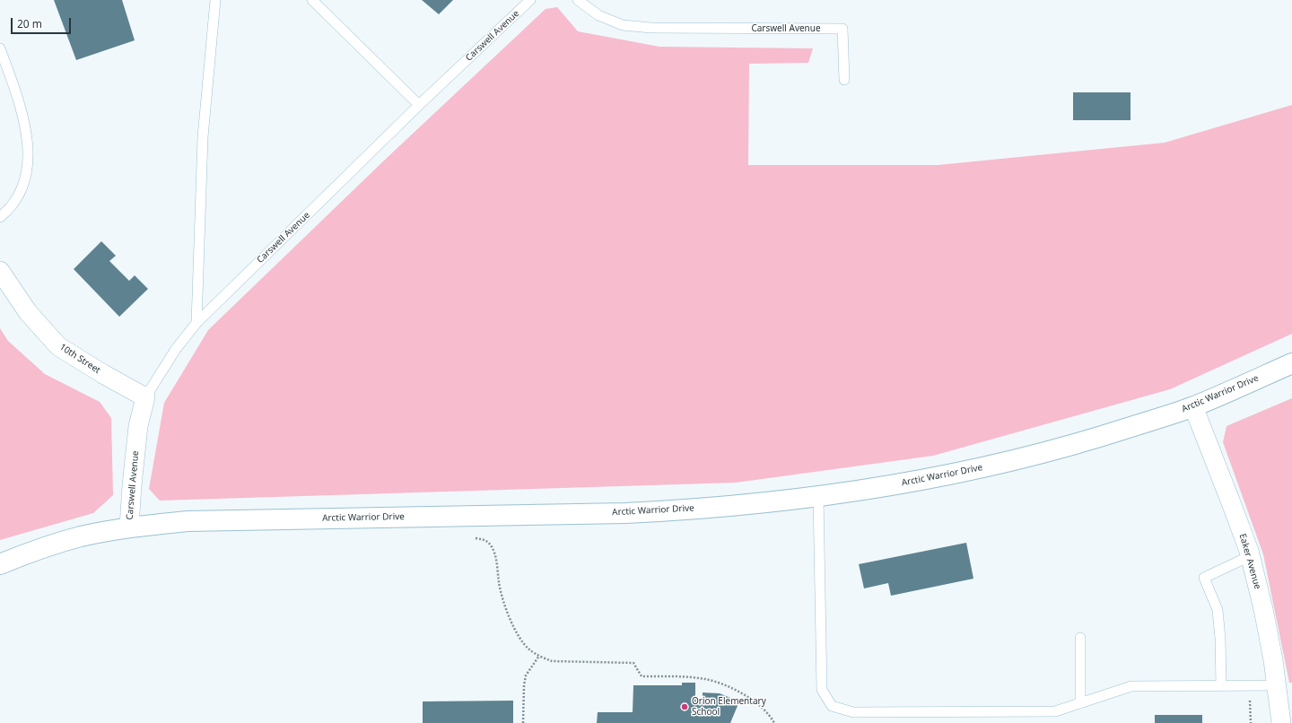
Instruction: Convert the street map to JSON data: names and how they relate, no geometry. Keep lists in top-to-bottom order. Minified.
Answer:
{"streets":{"main road":["Arctic Warrior Drive"],"street":["Carswell Avenue","10th Street","Eaker Avenue"]},"crossings":[["Carswell Avenue","10th Street"],["Carswell Avenue","Arctic Warrior Drive"],["Arctic Warrior Drive","Eaker Avenue"]],"places":["Orion Elementary School"],"scale_bar":"20 m"}
